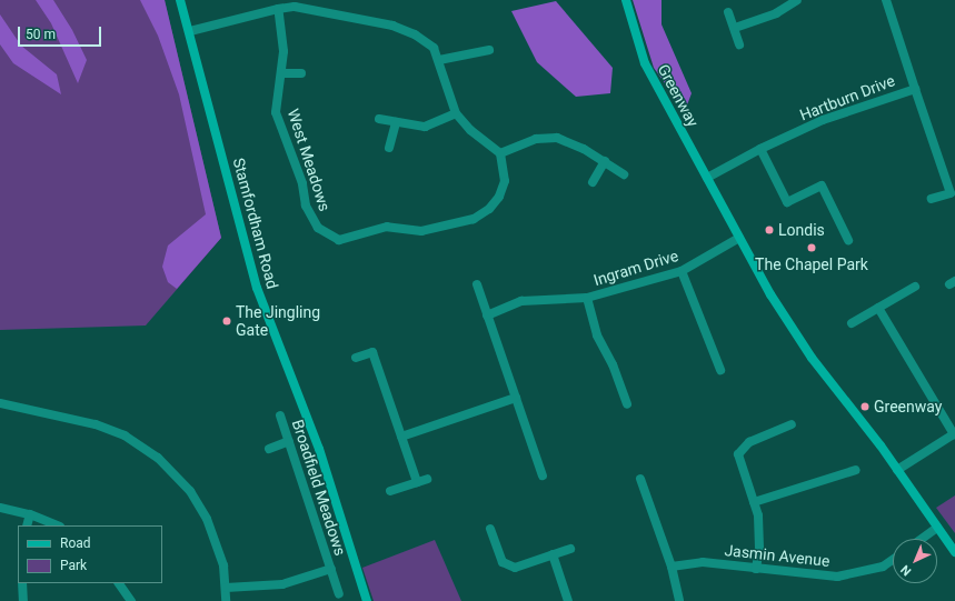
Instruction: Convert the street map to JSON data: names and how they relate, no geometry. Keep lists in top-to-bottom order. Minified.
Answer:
{"streets":{"street":["Greenway","Hartburn Drive","West Meadows","Stamfordham Road","Ingram Drive","Broadfield Meadows","Jasmin Avenue"]},"crossings":[["Greenway","Hartburn Drive"],["Greenway","Ingram Drive"]],"places":["Londis","The Chapel Park","The Jingling Gate","Greenway"],"legend":["Road","Park"],"scale_bar":"50 m","north":"bottom left"}
